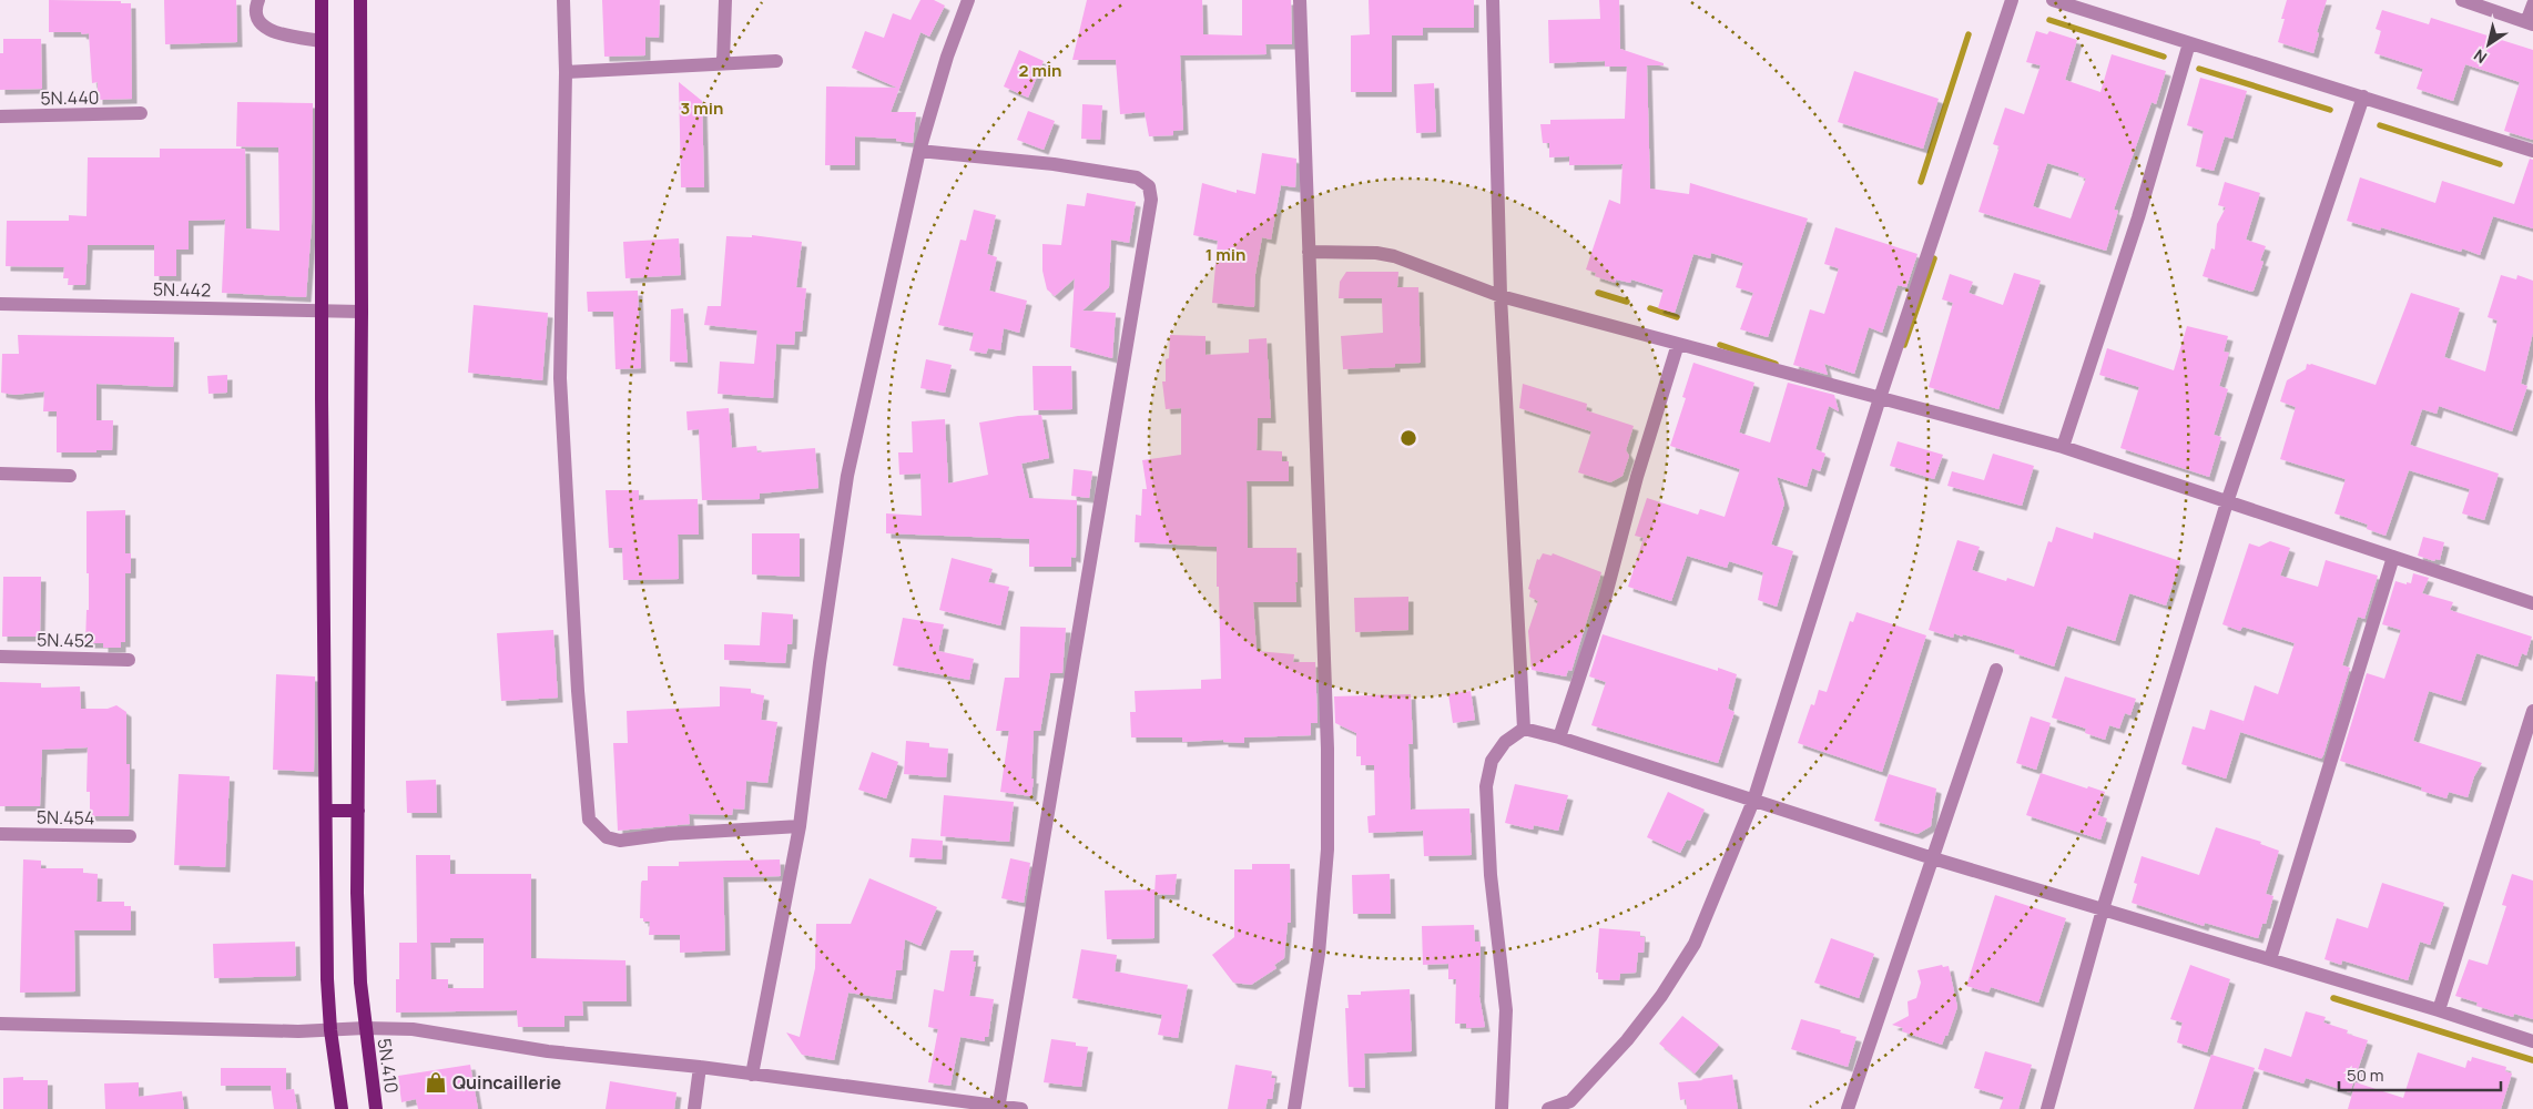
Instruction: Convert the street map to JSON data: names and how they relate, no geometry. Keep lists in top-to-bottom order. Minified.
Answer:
{"streets":{"main road":["5N.410"],"street":["5N.440","5N.442","5N.452","5N.454"]},"crossings":[["5N.442","5N.410"]],"places":{"shop":["Quincaillerie"]},"scale_bar":"50 m","north":"bottom left","rings":["2 min","3 min","1 min"]}
